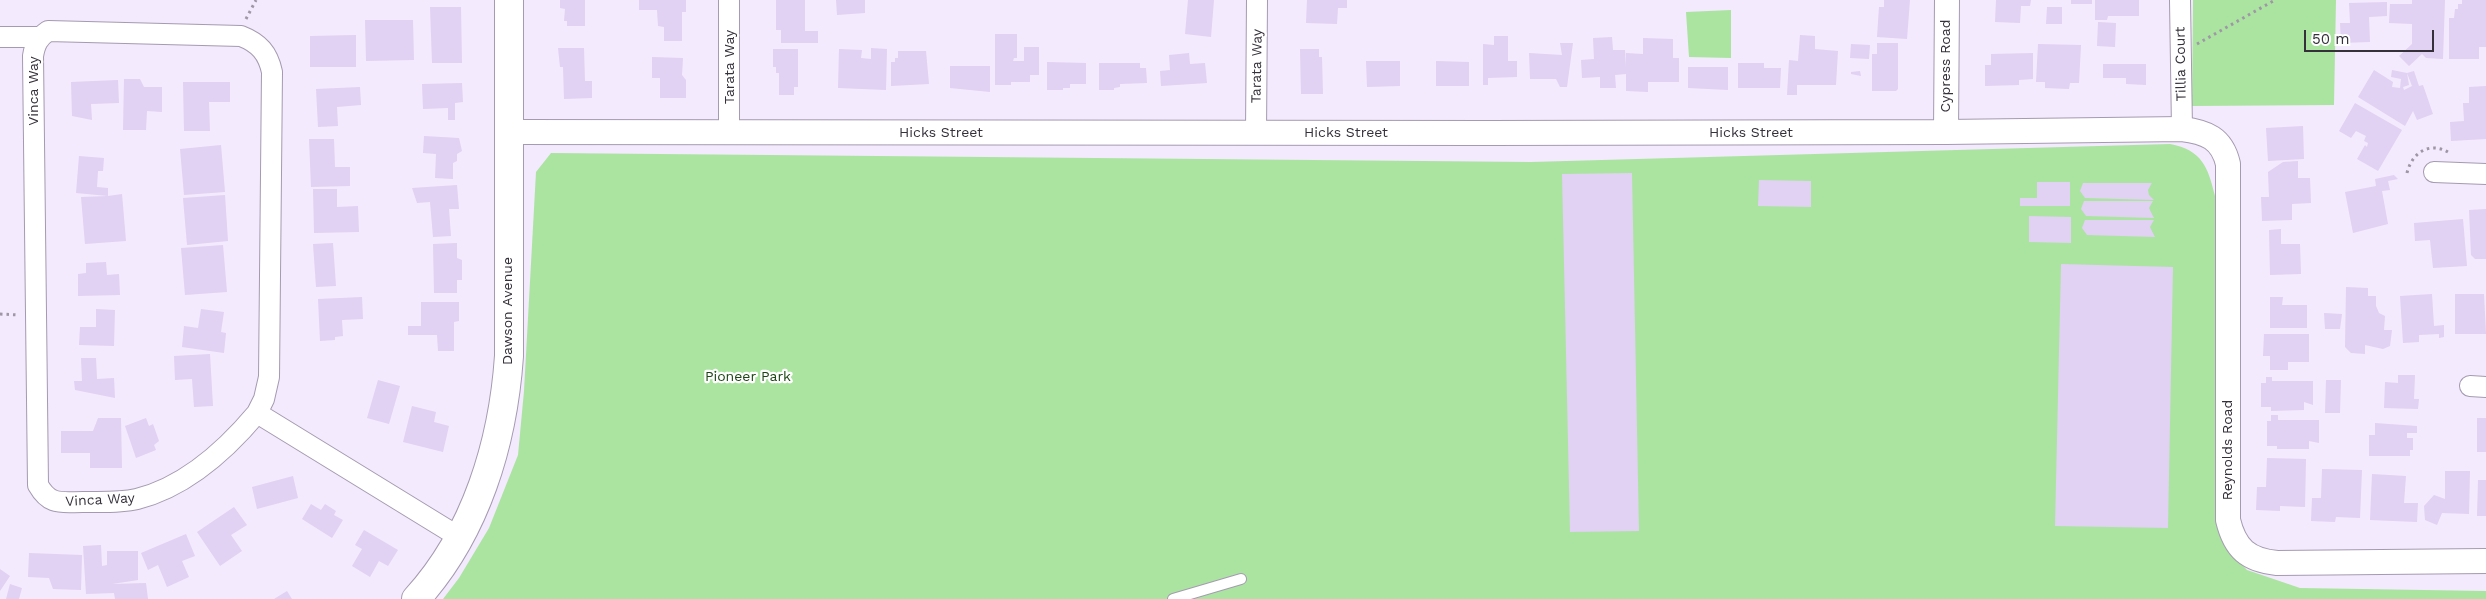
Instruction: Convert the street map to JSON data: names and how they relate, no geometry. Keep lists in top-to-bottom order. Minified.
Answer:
{"streets":{"main road":["Dawson Avenue"],"street":["Tillia Court","Tarata Way","Cypress Road","Vinca Way","Hicks Street","Reynolds Road"]},"crossings":[["Tillia Court","Hicks Street"],["Tillia Court","Reynolds Road"],["Tarata Way","Hicks Street"],["Cypress Road","Hicks Street"],["Hicks Street","Dawson Avenue"],["Hicks Street","Reynolds Road"]],"parks":["Pioneer Park"],"scale_bar":"50 m"}
